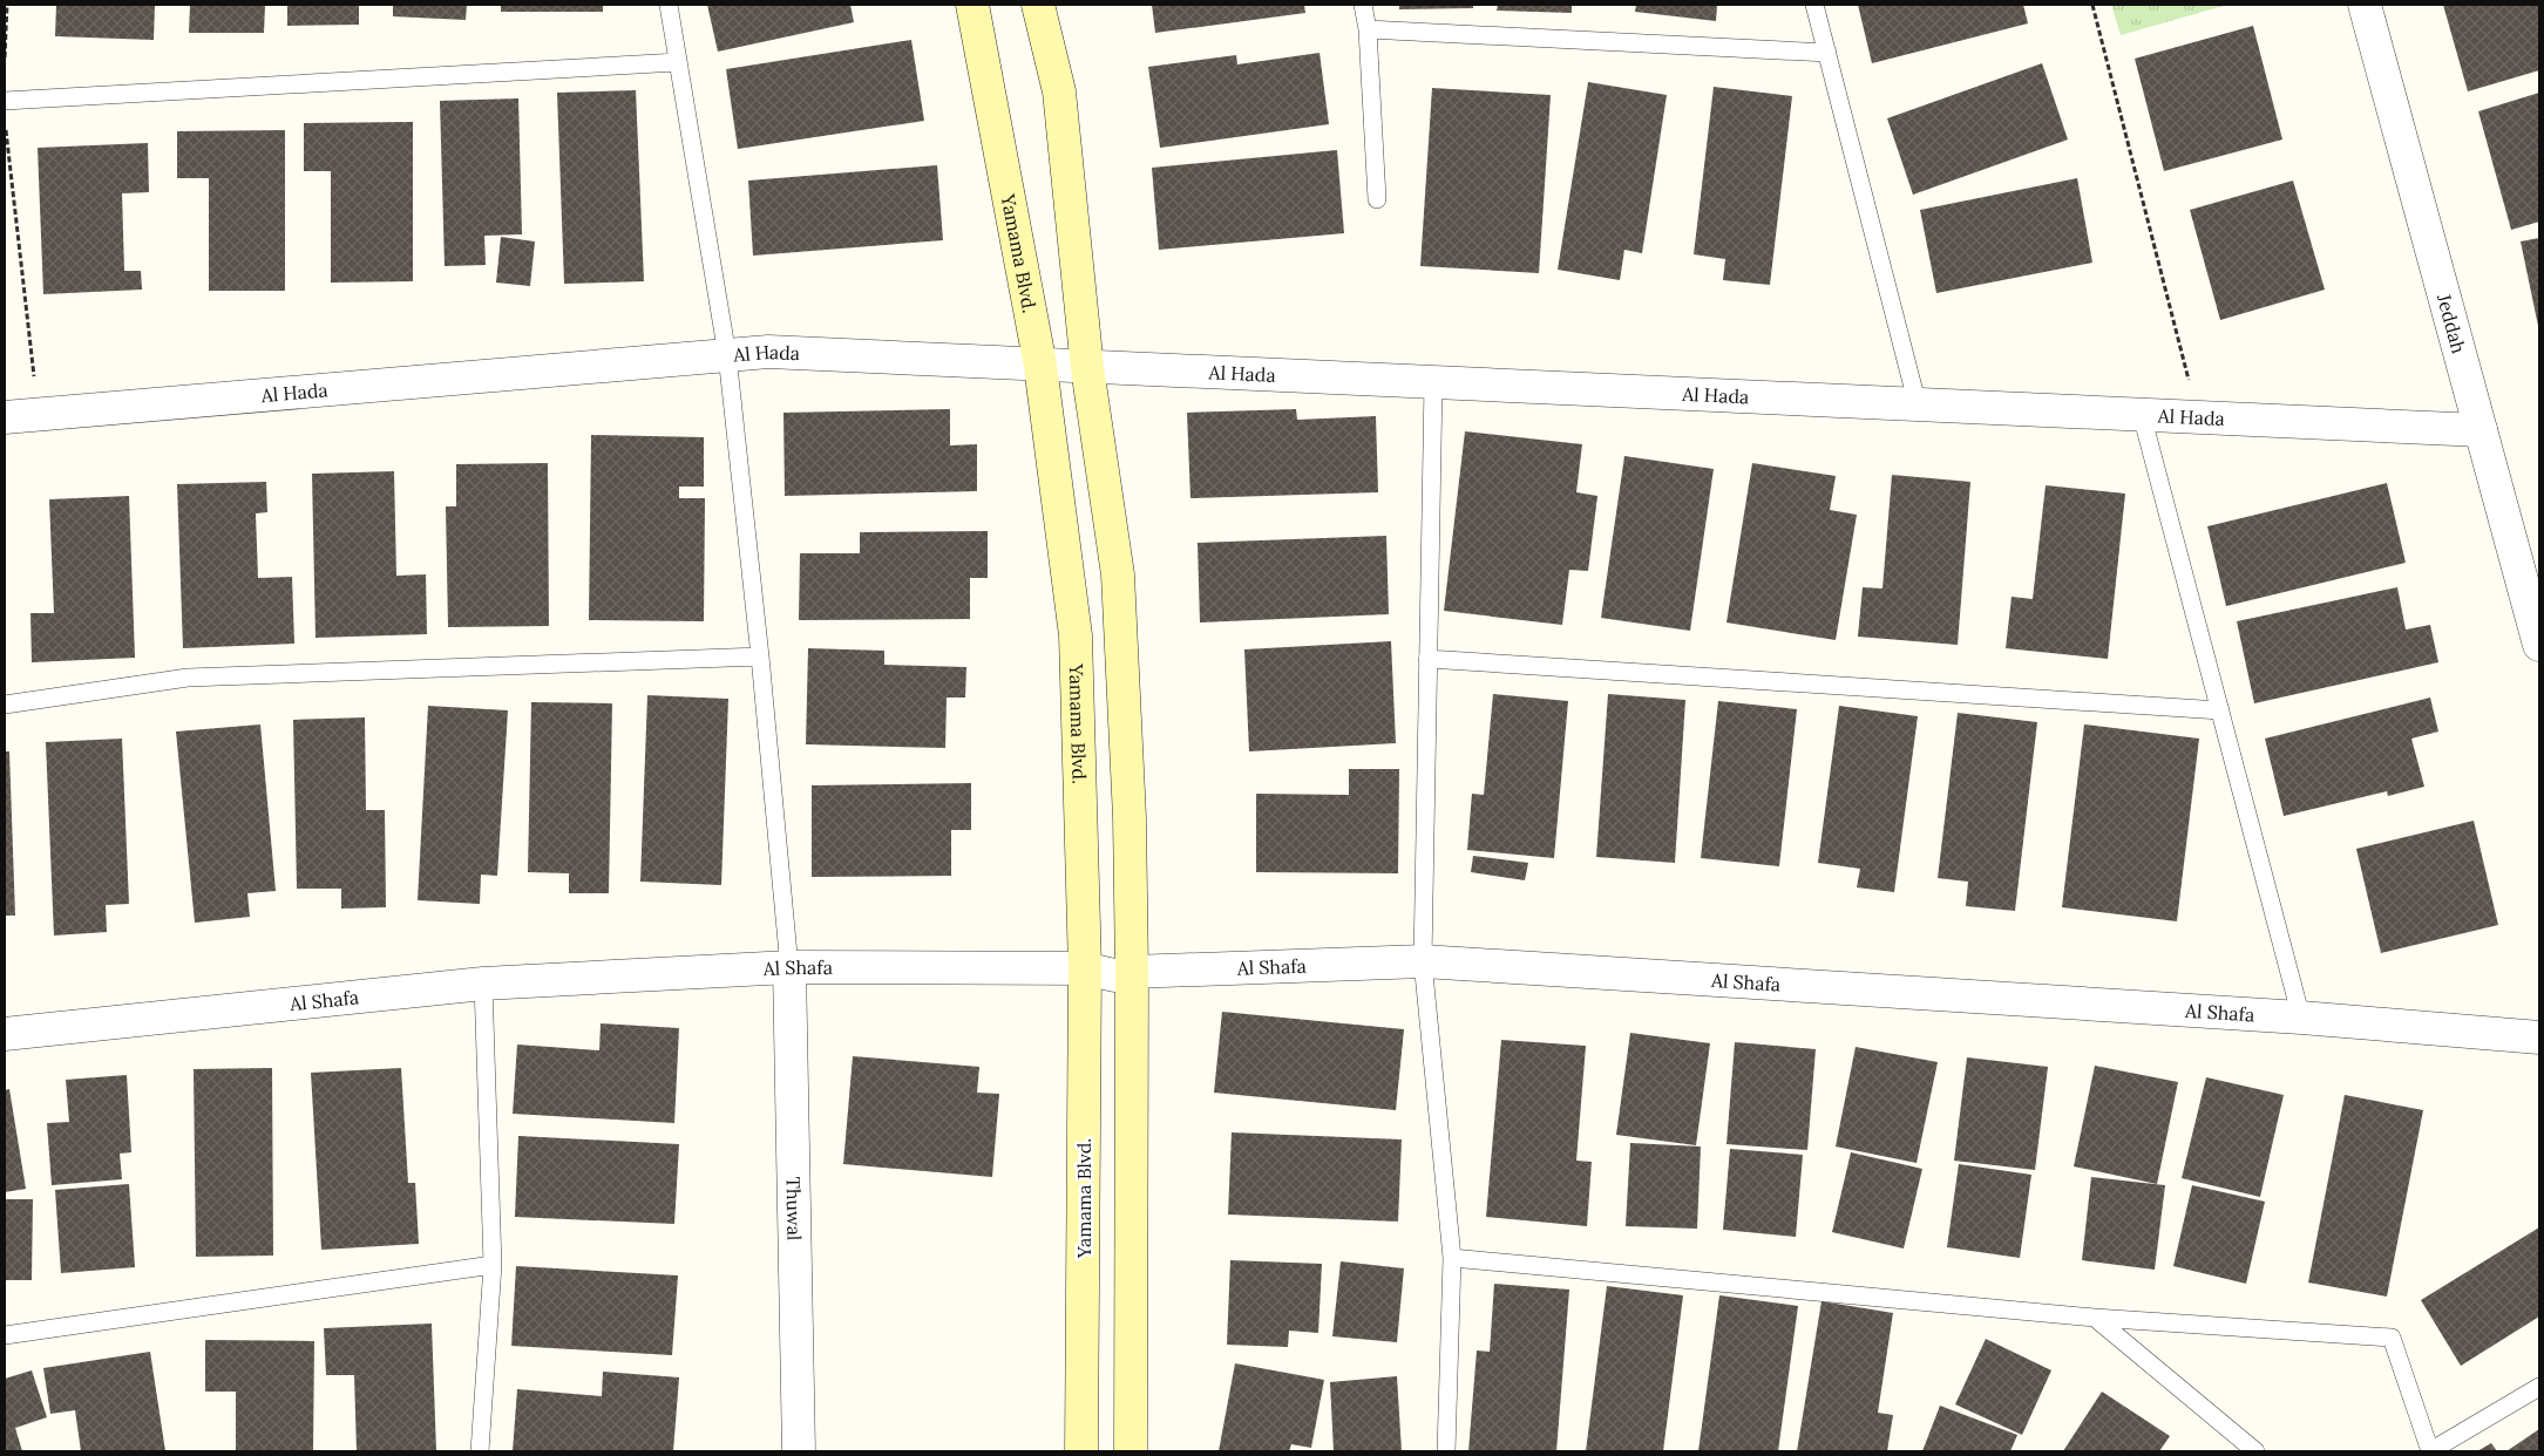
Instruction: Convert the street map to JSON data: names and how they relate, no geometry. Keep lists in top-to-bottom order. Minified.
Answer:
{"streets":{"main road":["Yamama Blvd."],"street":["Jeddah","Al Hada","Al Shafa","Thuwal"]},"crossings":[["Yamama Blvd.","Al Hada"],["Yamama Blvd.","Al Shafa"],["Jeddah","Al Hada"],["Al Shafa","Thuwal"]]}
